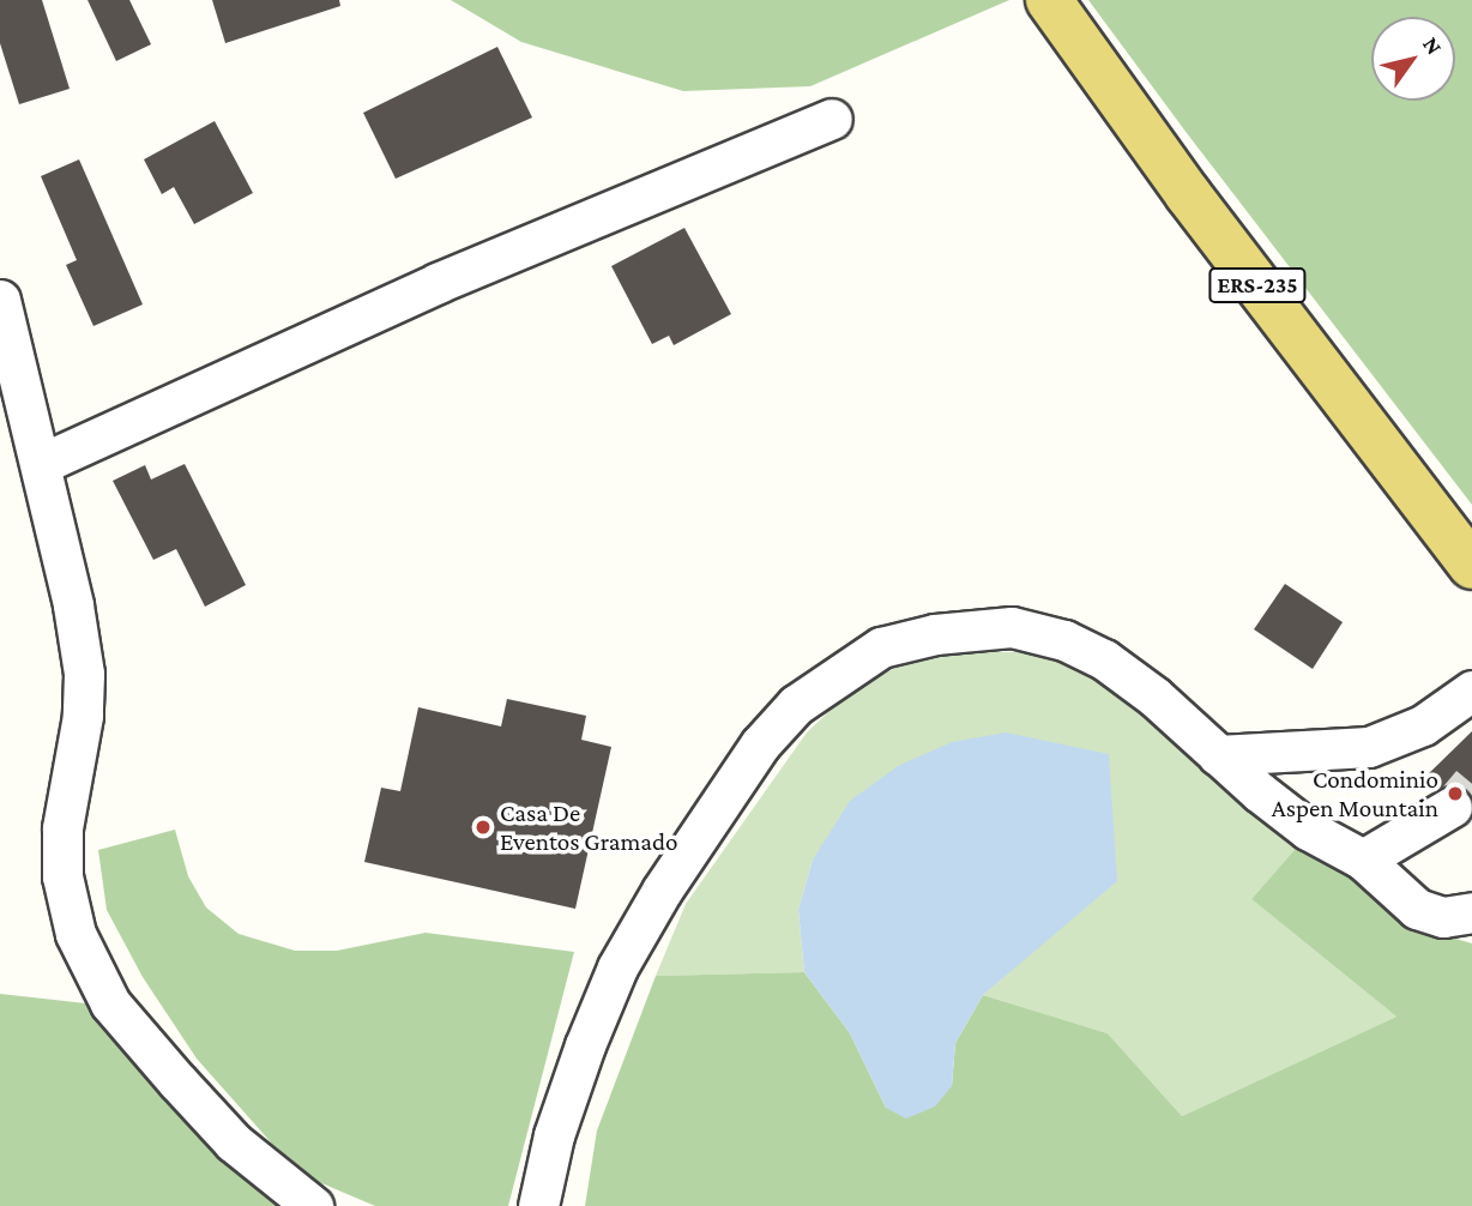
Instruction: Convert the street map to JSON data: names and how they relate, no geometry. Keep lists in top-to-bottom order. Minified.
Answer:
{"streets":{"main road":["ERS-235"]},"places":["Condominio Aspen Mountain","Casa De Eventos Gramado"],"north":"top right"}
